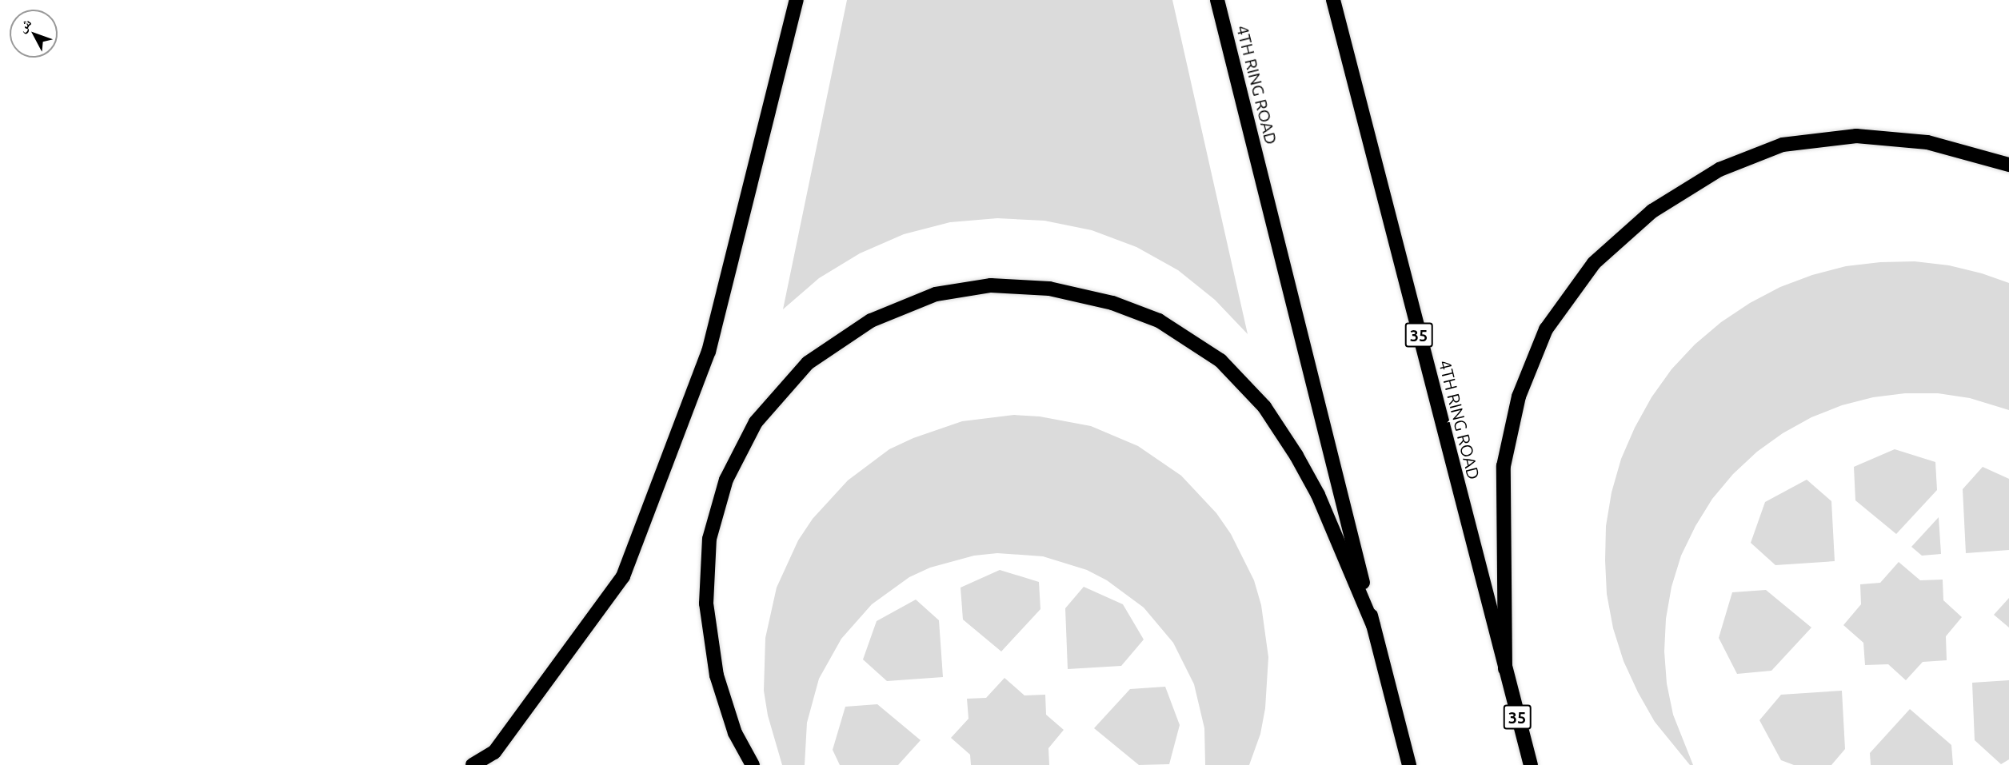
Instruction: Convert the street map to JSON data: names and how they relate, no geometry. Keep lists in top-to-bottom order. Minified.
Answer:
{"streets":{"highway":["4TH RING ROAD","35"]},"north":"top left"}
